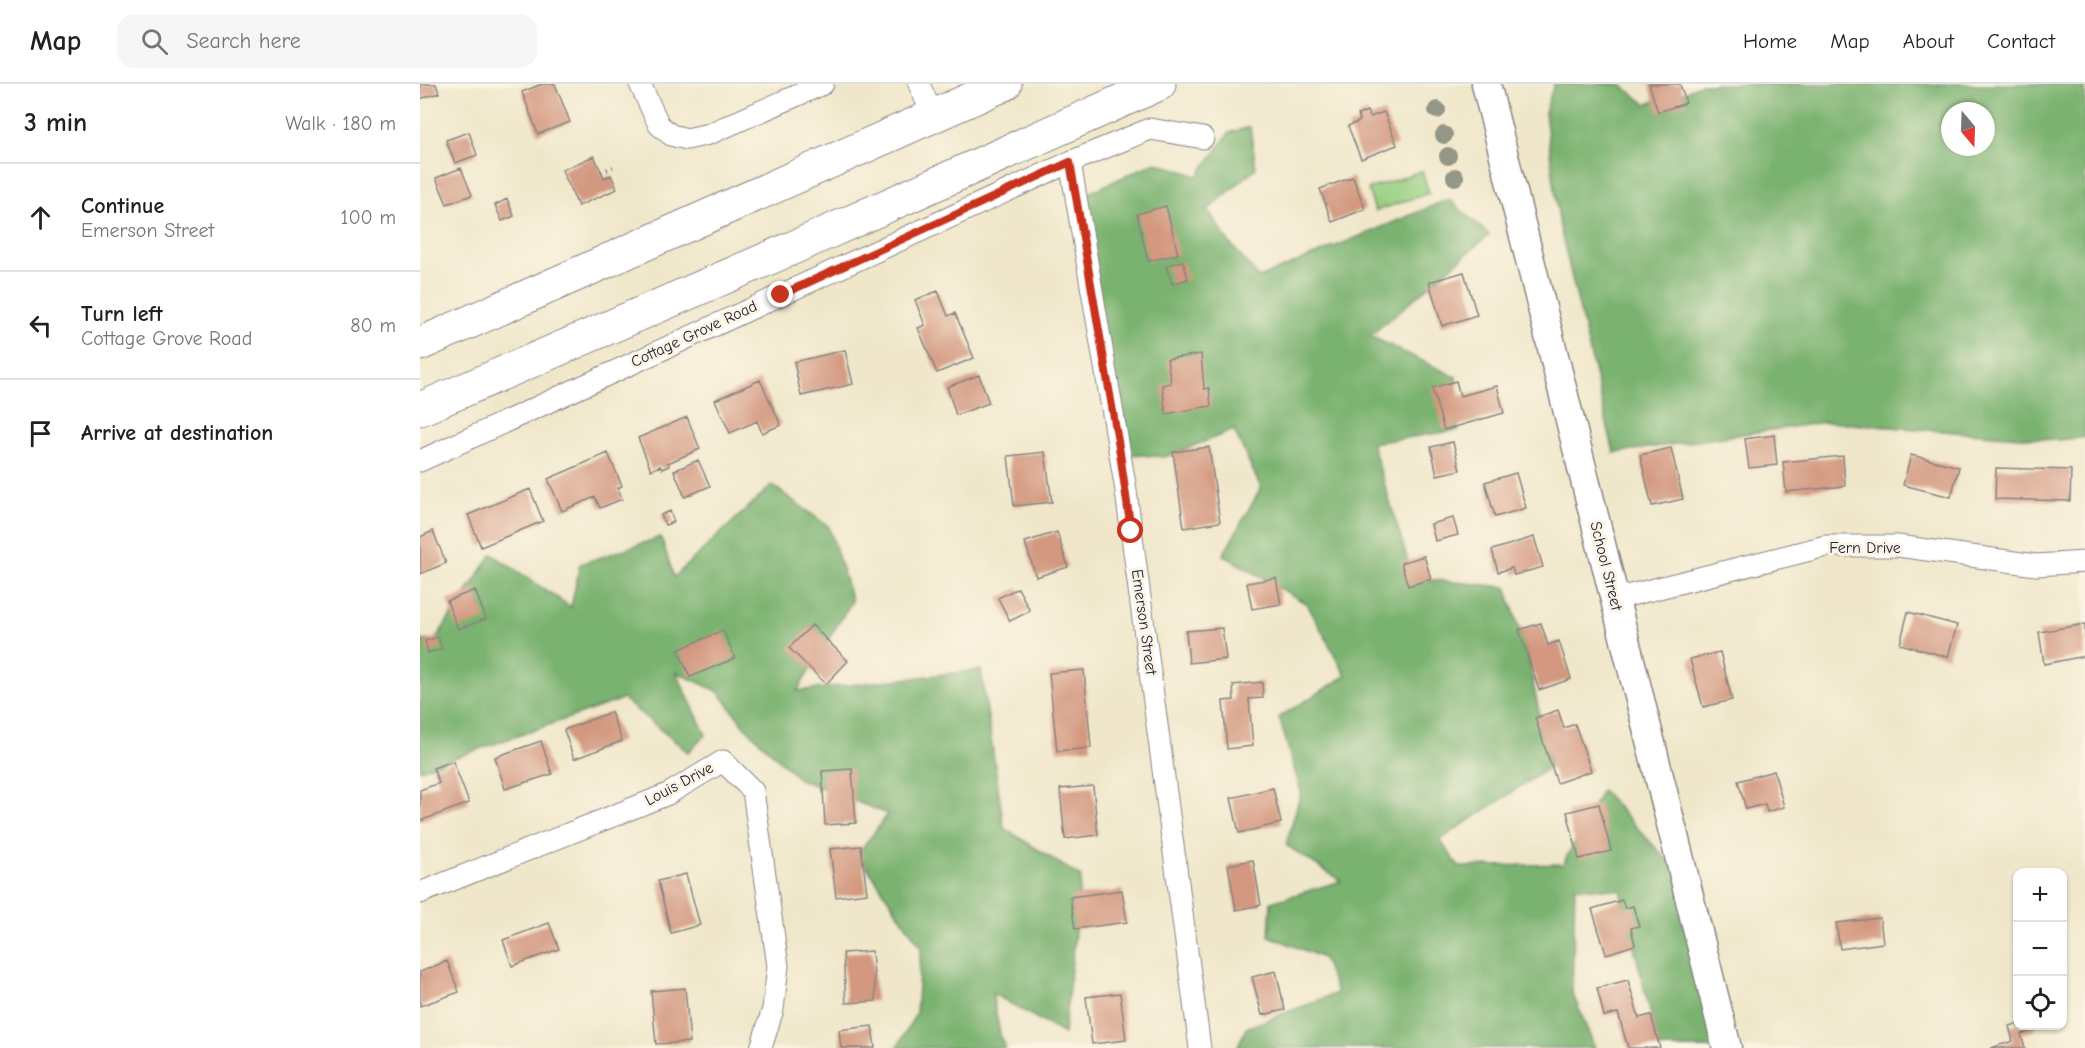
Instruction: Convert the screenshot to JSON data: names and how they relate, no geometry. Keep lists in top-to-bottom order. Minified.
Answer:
{"streets":{"main road":["School Street"],"street":["Cottage Grove Road","Fern Drive","Emerson Street","Louis Drive"]},"crossings":[["Cottage Grove Road","Emerson Street"],["Fern Drive","School Street"]],"north":"bottom","page":{"header":"Map","search":"Search here","nav":["Home","Map","About","Contact"],"heading":["3 min","Walk · 180 m"],"list":[["Continue","Emerson Street","100 m"],["Turn left","Cottage Grove Road","80 m"],"Arrive at destination"],"map_buttons":["+","−"]}}
